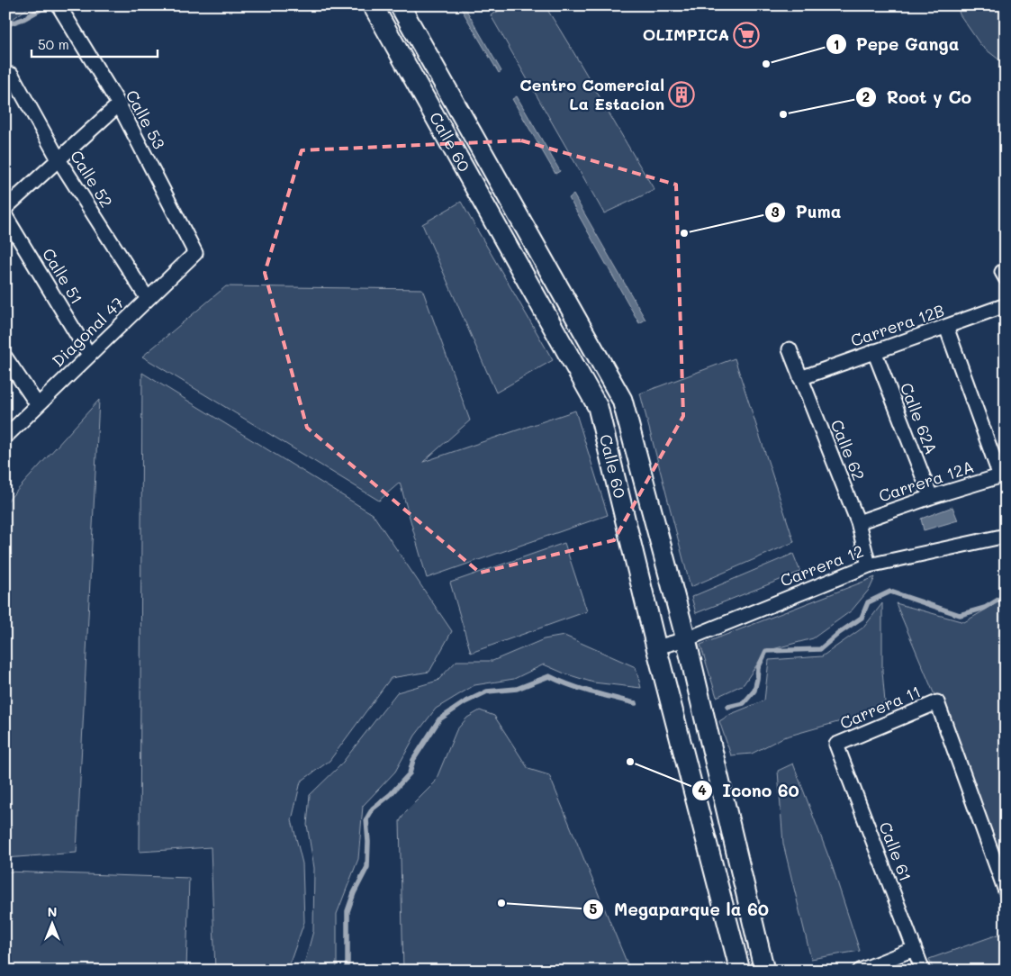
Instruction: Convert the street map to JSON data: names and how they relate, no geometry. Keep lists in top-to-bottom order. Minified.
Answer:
{"streets":{"main road":["Calle 60"],"street":["Calle 53","Calle 52","Calle 51","Carrera 12B","Diagonal 47","Calle 62A","Calle 62","Carrera 12A","Carrera 12","Carrera 11","Calle 61"]},"crossings":[["Calle 53","Diagonal 47"],["Calle 60","Carrera 12"],["Calle 52","Diagonal 47"],["Calle 51","Diagonal 47"],["Carrera 12B","Calle 62A"],["Carrera 12B","Calle 62"],["Calle 62A","Carrera 12A"],["Calle 62","Carrera 12A"],["Calle 62","Carrera 12"],["Carrera 11","Calle 61"]],"places":{"supermarket":["OLIMPICA"],"other":["Pepe Ganga","Root y Co","Puma","Icono 60","Megaparque la 60"],"building":["Centro Comercial La Estacion"]},"scale_bar":"50 m","north":"top"}
